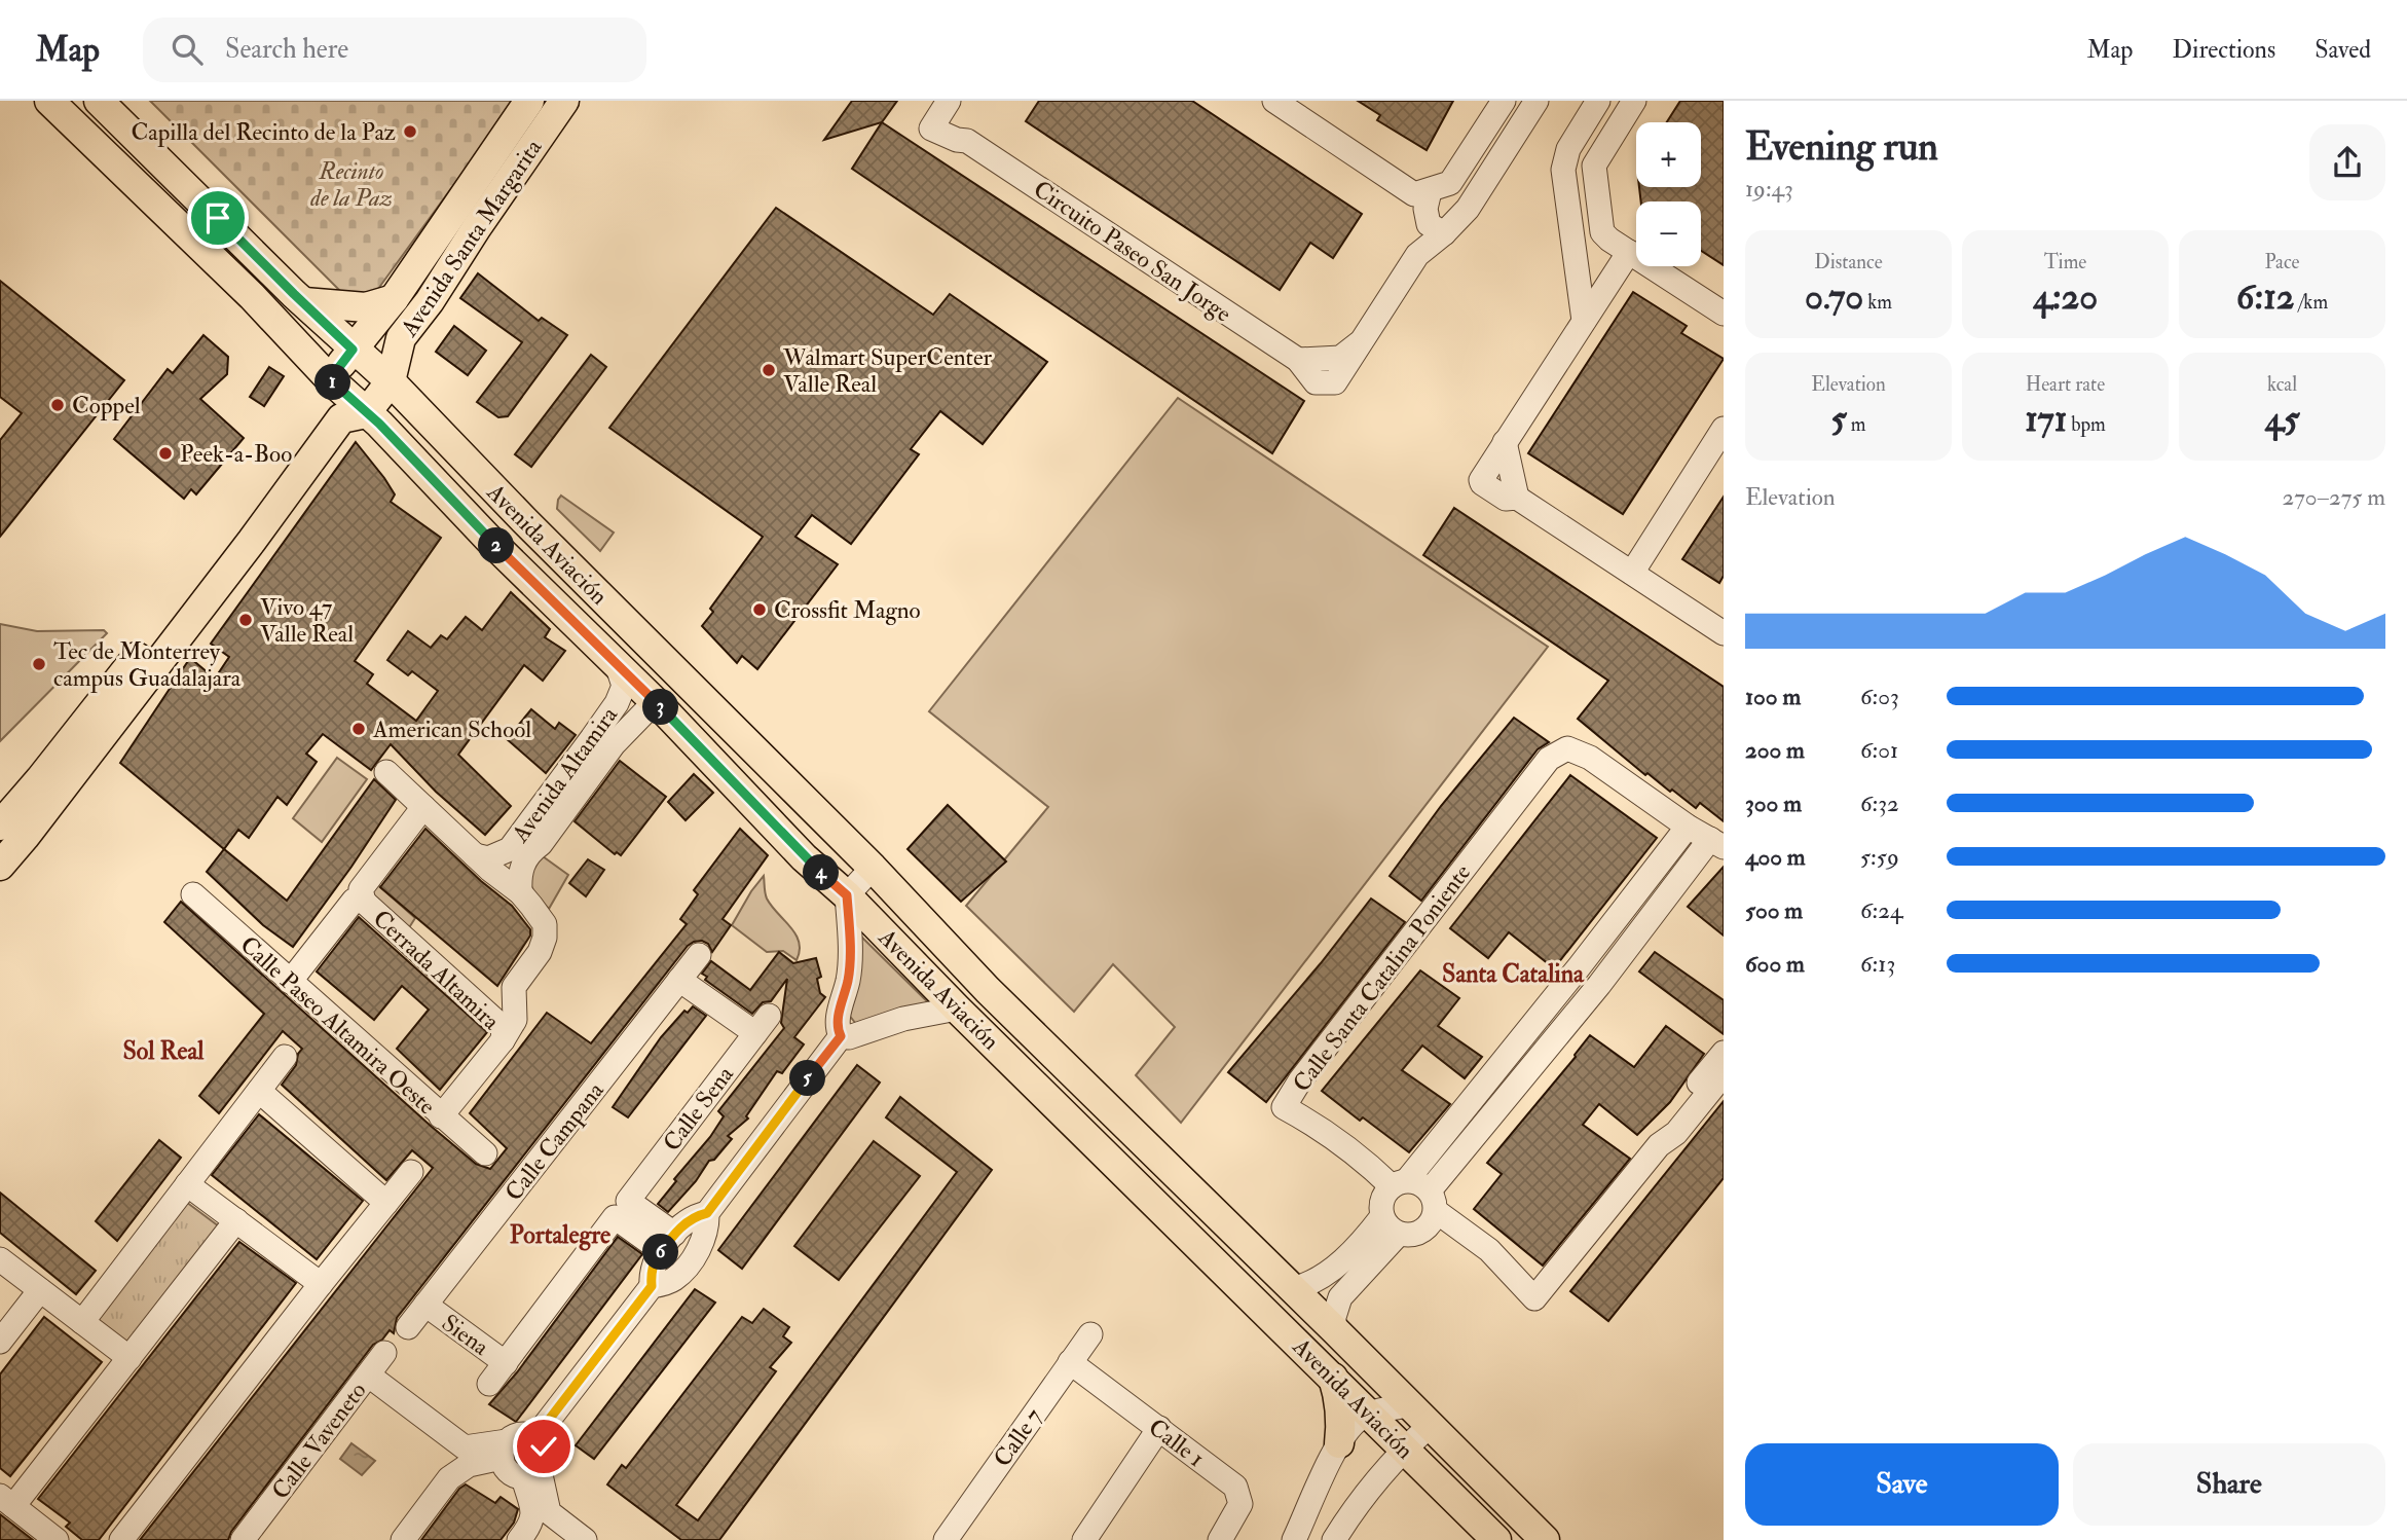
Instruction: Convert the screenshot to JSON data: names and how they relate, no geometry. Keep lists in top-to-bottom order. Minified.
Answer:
{"streets":{"main road":["Avenida Santa Margarita","Avenida Aviación"],"street":["Circuito Paseo San Jorge","Avenida Altamira","Cerrada Altamira","Calle Santa Catalina Poniente","Calle Paseo Altamira Oeste","Calle Sena","Calle Campana","Siena","Calle 7","Calle Vaveneto","Calle 1"]},"crossings":[["Avenida Santa Margarita","Avenida Aviación"],["Avenida Aviación","Avenida Altamira"],["Calle Sena","Calle Campana"],["Calle Sena","Siena"],["Calle Campana","Siena"],["Calle 7","Calle 1"]],"districts":["Santa Catalina","Sol Real","Portalegre"],"parks":["Recinto de la Paz"],"places":["Capilla del Recinto de la Paz","Walmart SuperCenter Valle Real","Coppel","Peek-a-Boo","Crossfit Magno","Vivo 47 Valle Real","Tec de Monterrey campus Guadalajara","American School"],"page":{"header":"Map","search":"Search here","nav":["Map","Directions","Saved"],"heading":["Evening run","19:43"],"map_buttons":["+","−"],"stats":[["Distance","0.70 km"],["Time","4:20"],["Pace","6:12 /km"],["Elevation","5 m"],["Heart rate","171 bpm"],["kcal","45"]],"pins":["1","2","3","4","5","6"],"chart":["Elevation","270–275 m"],"list":[{"name":"100 m","note":"6:03"},{"name":"200 m","note":"6:01"},{"name":"300 m","note":"6:32"},{"name":"400 m","note":"5:59"},{"name":"500 m","note":"6:24"},{"name":"600 m","note":"6:13"}],"buttons":["Save","Share"]}}
